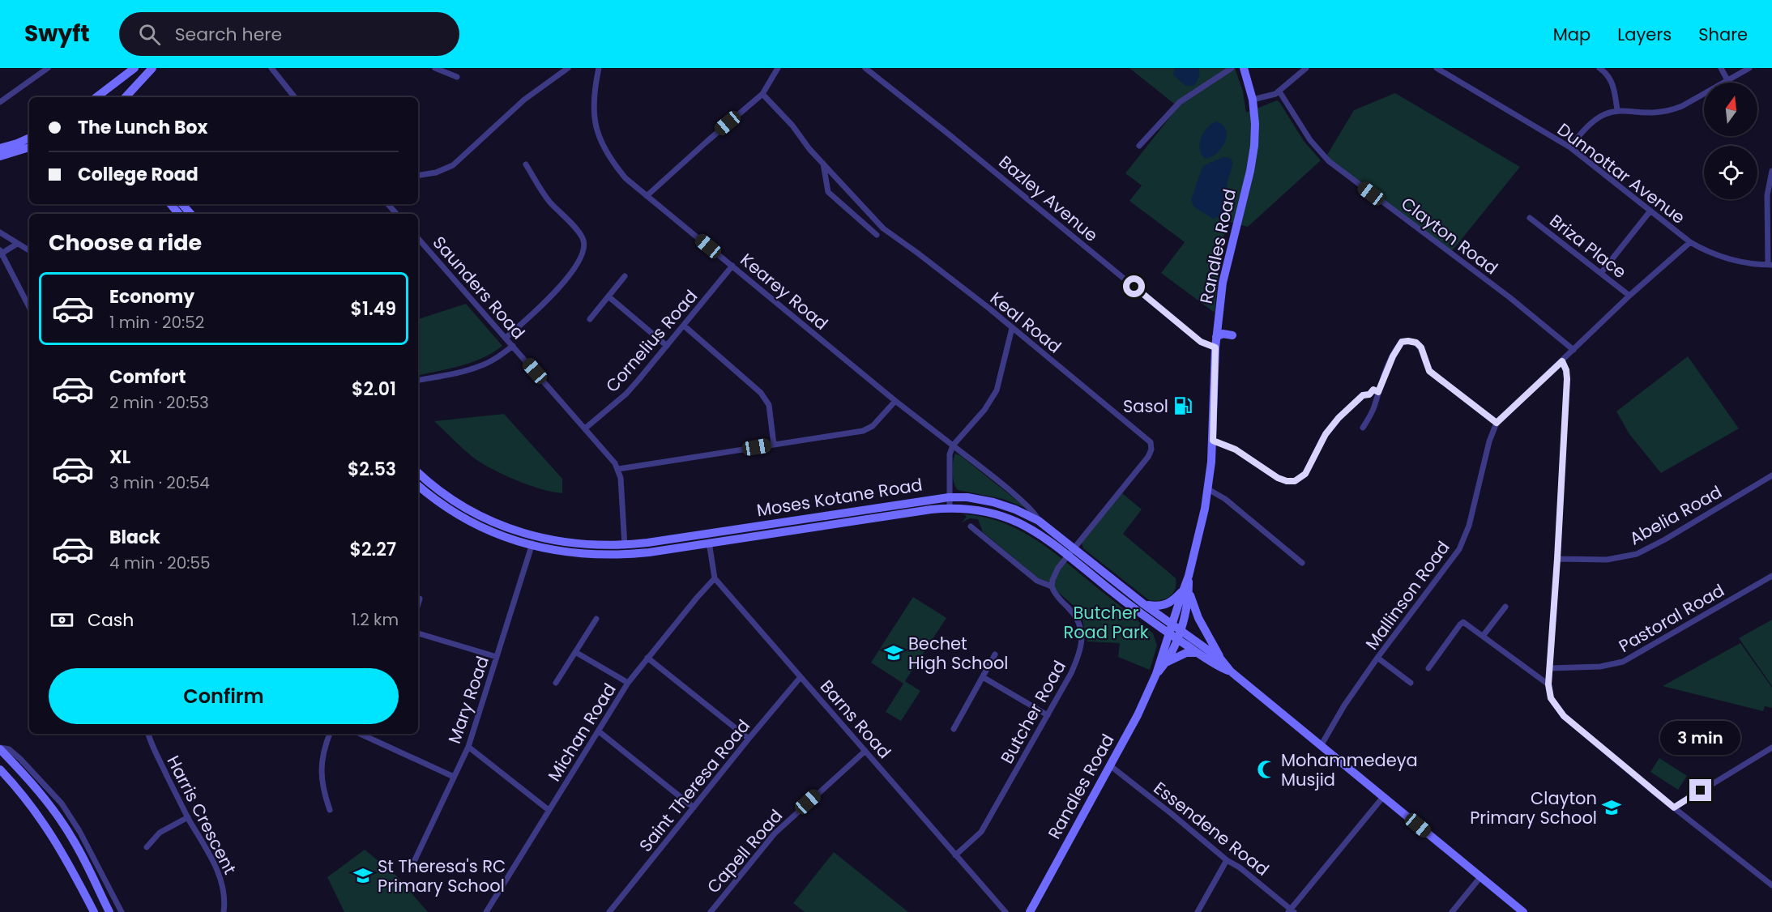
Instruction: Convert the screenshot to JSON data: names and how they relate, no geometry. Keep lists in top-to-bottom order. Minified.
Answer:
{"streets":{"street":["Dunnottar Avenue","Bazley Avenue","Clayton Road","Randles Road","Briza Place","Saunders Road","Kearey Road","Keal Road","Cornelius Road","Moses Kotane Road","Abelia Road","Mallinson Road","Pastoral Road","Mary Road","Butcher Road","Barns Road","Michan Road","Saint Theresa Road","Harris Crescent","Essendene Road","Capell Road"]},"crossings":[["Dunnottar Avenue","Mallinson Road"],["Bazley Avenue","Randles Road"],["Clayton Road","Mallinson Road"],["Randles Road","Moses Kotane Road"],["Randles Road","Essendene Road"],["Briza Place","Mallinson Road"],["Saunders Road","Cornelius Road"],["Kearey Road","Cornelius Road"],["Kearey Road","Moses Kotane Road"],["Keal Road","Moses Kotane Road"],["Keal Road","Butcher Road"],["Moses Kotane Road","Mallinson Road"],["Moses Kotane Road","Mary Road"],["Butcher Road","Barns Road"],["Barns Road","Michan Road"],["Barns Road","Saint Theresa Road"],["Barns Road","Capell Road"]],"parks":["Butcher Road Park"],"places":{"fuel station":["Sasol"],"school or university":["Bechet High School","Clayton Primary School","St Theresa's RC Primary School"],"mosque":["Mohammedeya Musjid"]},"north":"top","page":{"header":"Swyft","search":"Search here","nav":["Map","Layers","Share"],"banner":["The Lunch Box","College Road"],"heading":"Choose a ride","list":[{"name":"Economy","note":"1 min · 20:52","value":"$1.49"},{"name":"Comfort","note":"2 min · 20:53","value":"$2.01"},{"name":"XL","note":"3 min · 20:54","value":"$2.53"},{"name":"Black","note":"4 min · 20:55","value":"$2.27"}],"pay":["Cash","1.2 km"],"buttons":"Confirm","bubble":"3 min"}}
